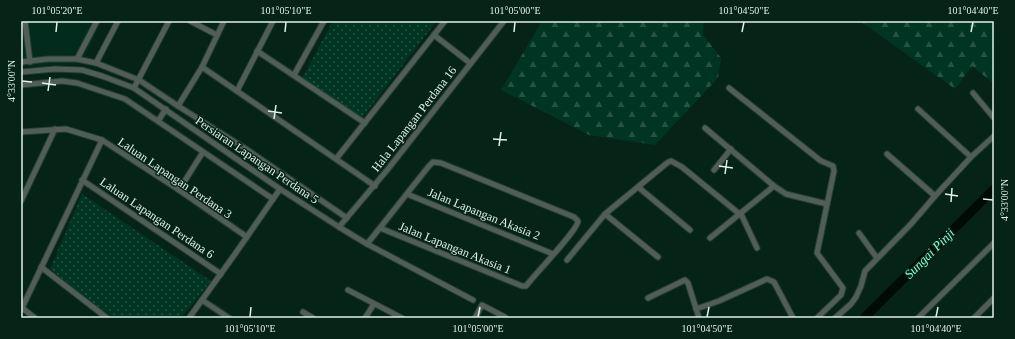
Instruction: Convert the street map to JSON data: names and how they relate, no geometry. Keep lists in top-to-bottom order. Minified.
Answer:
{"streets":{"street":["Hala Lapangan Perdana 16","Persiaran Lapangan Perdana 5","Laluan Lapangan Perdana 3","Jalan Lapangan Akasia 2","Laluan Lapangan Perdana 6","Jalan Lapangan Akasia 1"]},"crossings":[["Hala Lapangan Perdana 16","Persiaran Lapangan Perdana 5"],["Jalan Lapangan Akasia 2","Jalan Lapangan Akasia 1"]],"water":["Sungai Pinji"],"coordinates":["101°05'20\"E","101°05'10\"E","101°05'00\"E","101°04'50\"E","101°04'40\"E","4°33'00\"N"]}
